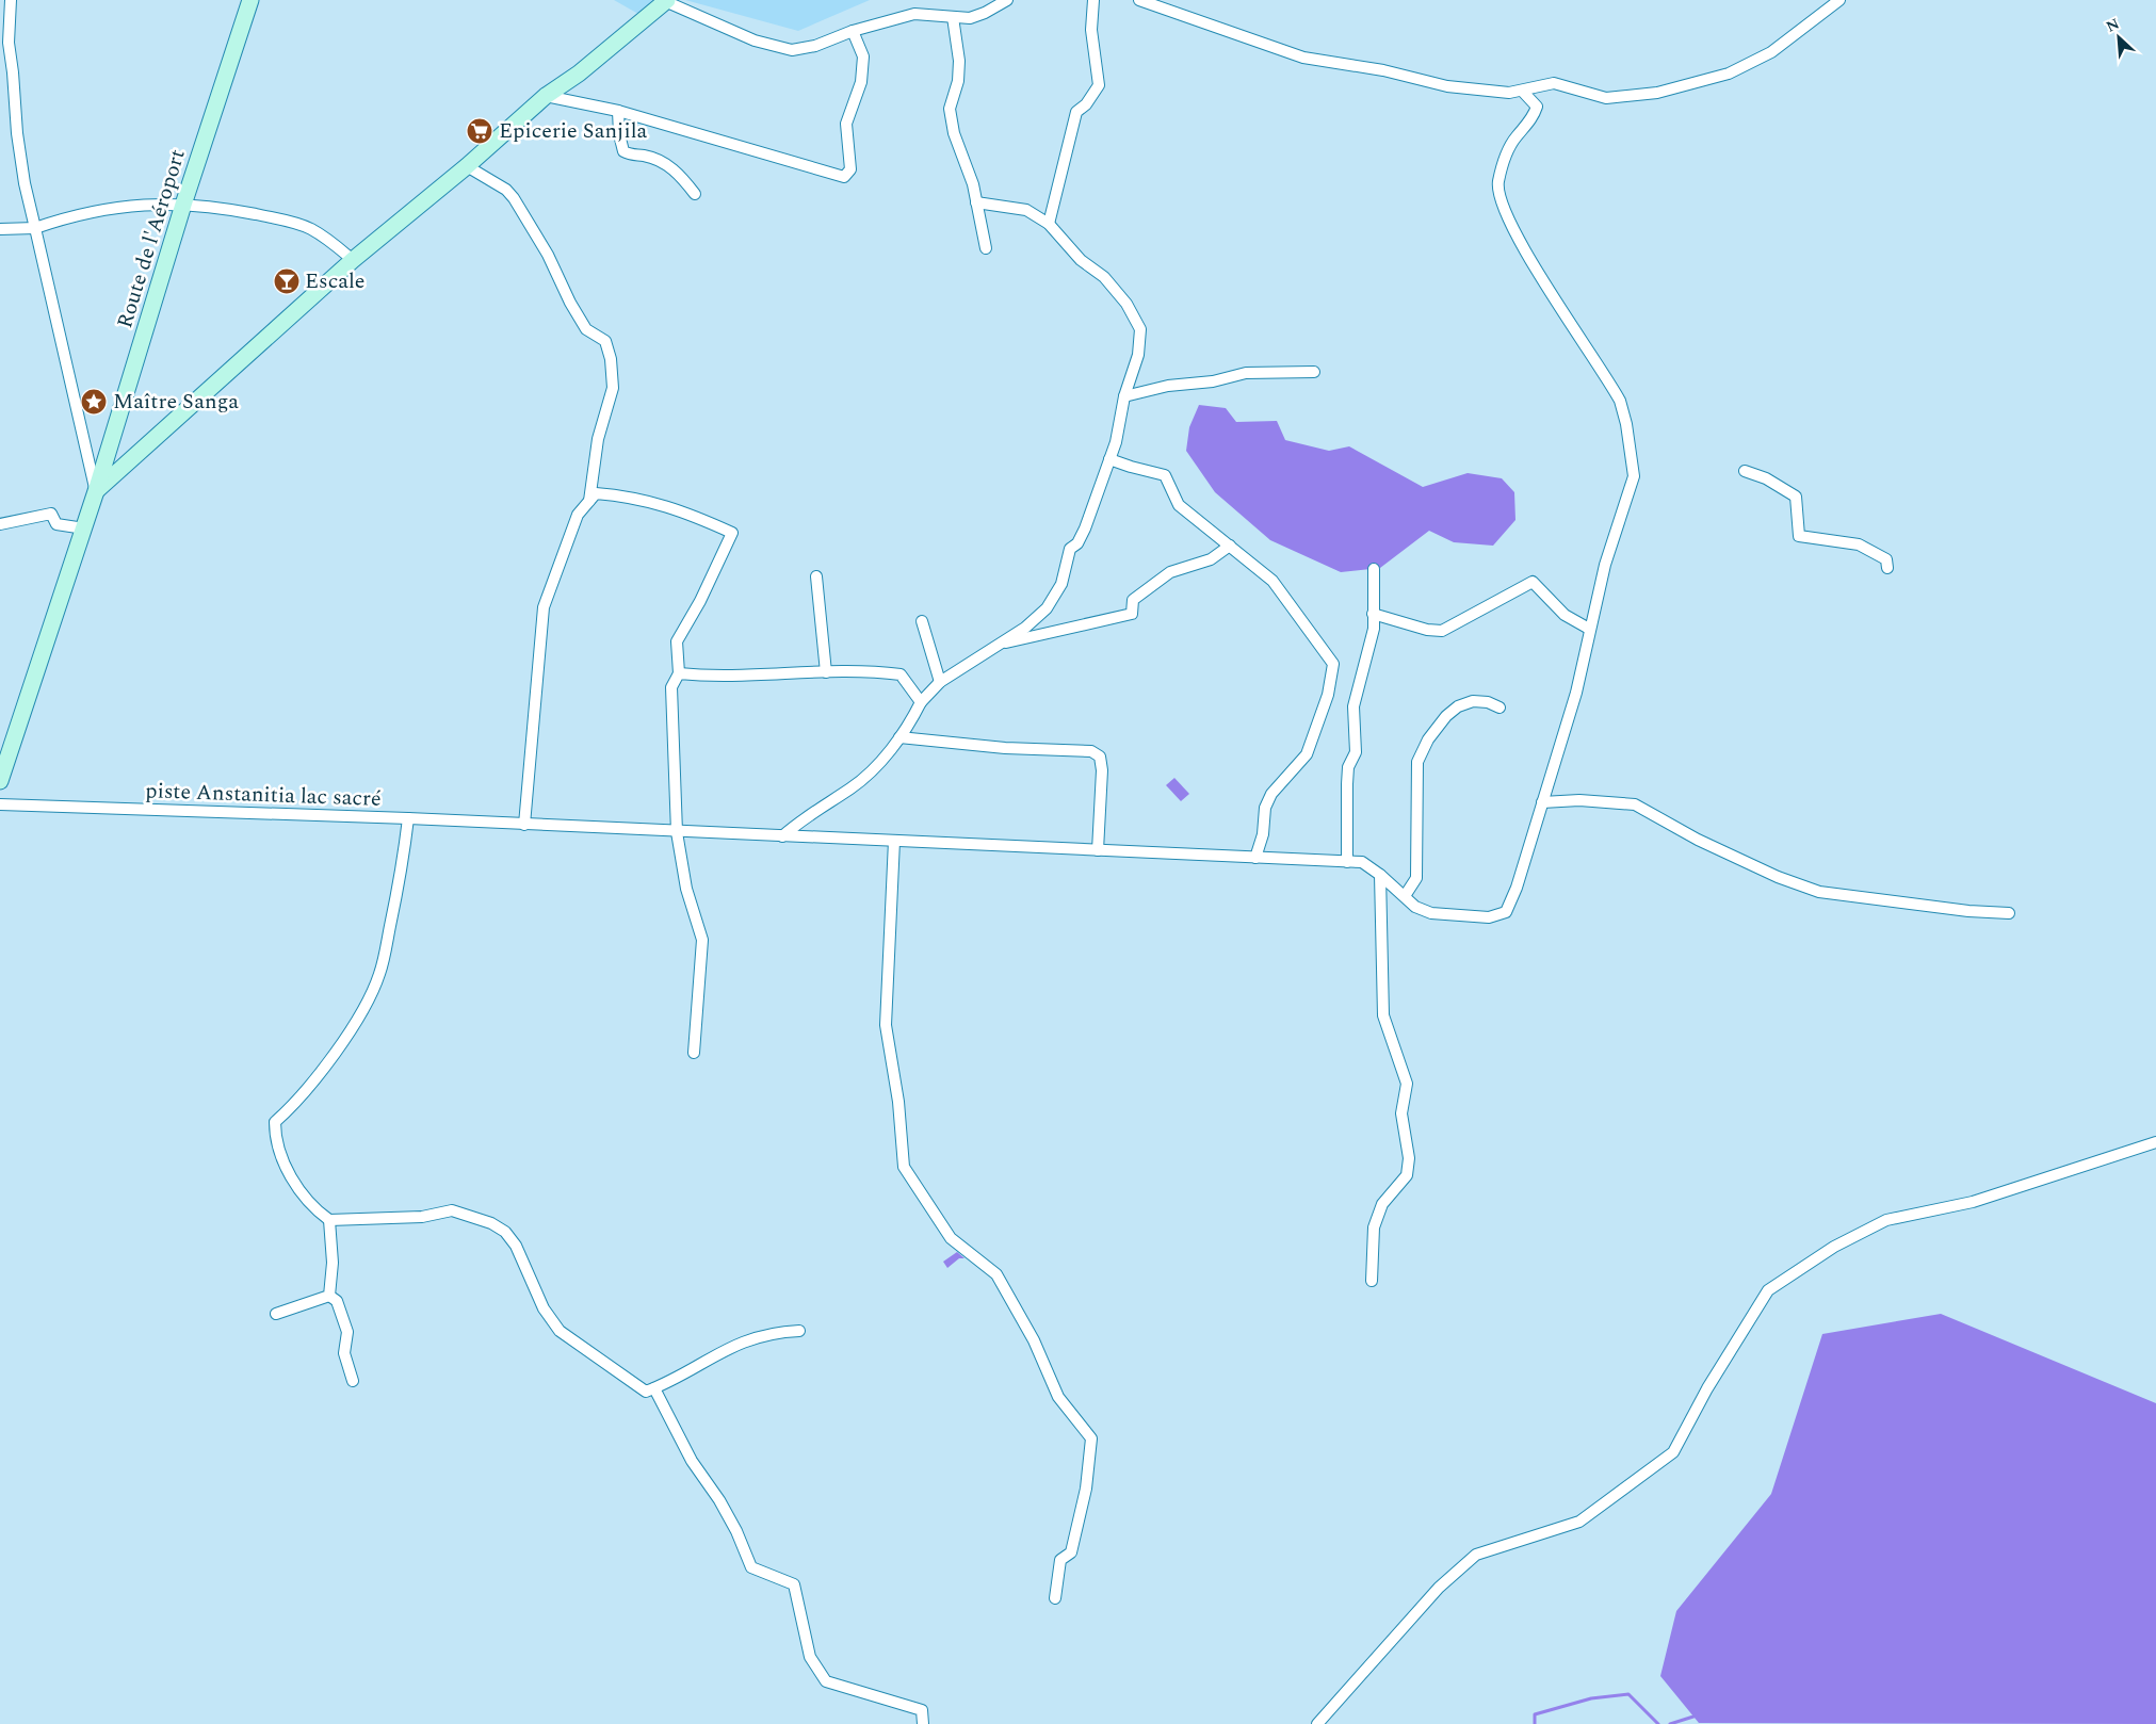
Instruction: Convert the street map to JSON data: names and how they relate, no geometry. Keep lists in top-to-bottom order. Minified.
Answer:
{"streets":{"main road":["Route de l'Aéroport"],"street":["piste Anstanitia lac sacré"]},"places":{"supermarket":["Epicerie Sanjila"],"bar":["Escale"],"place":["Maître Sanga"]},"north":"top left"}
